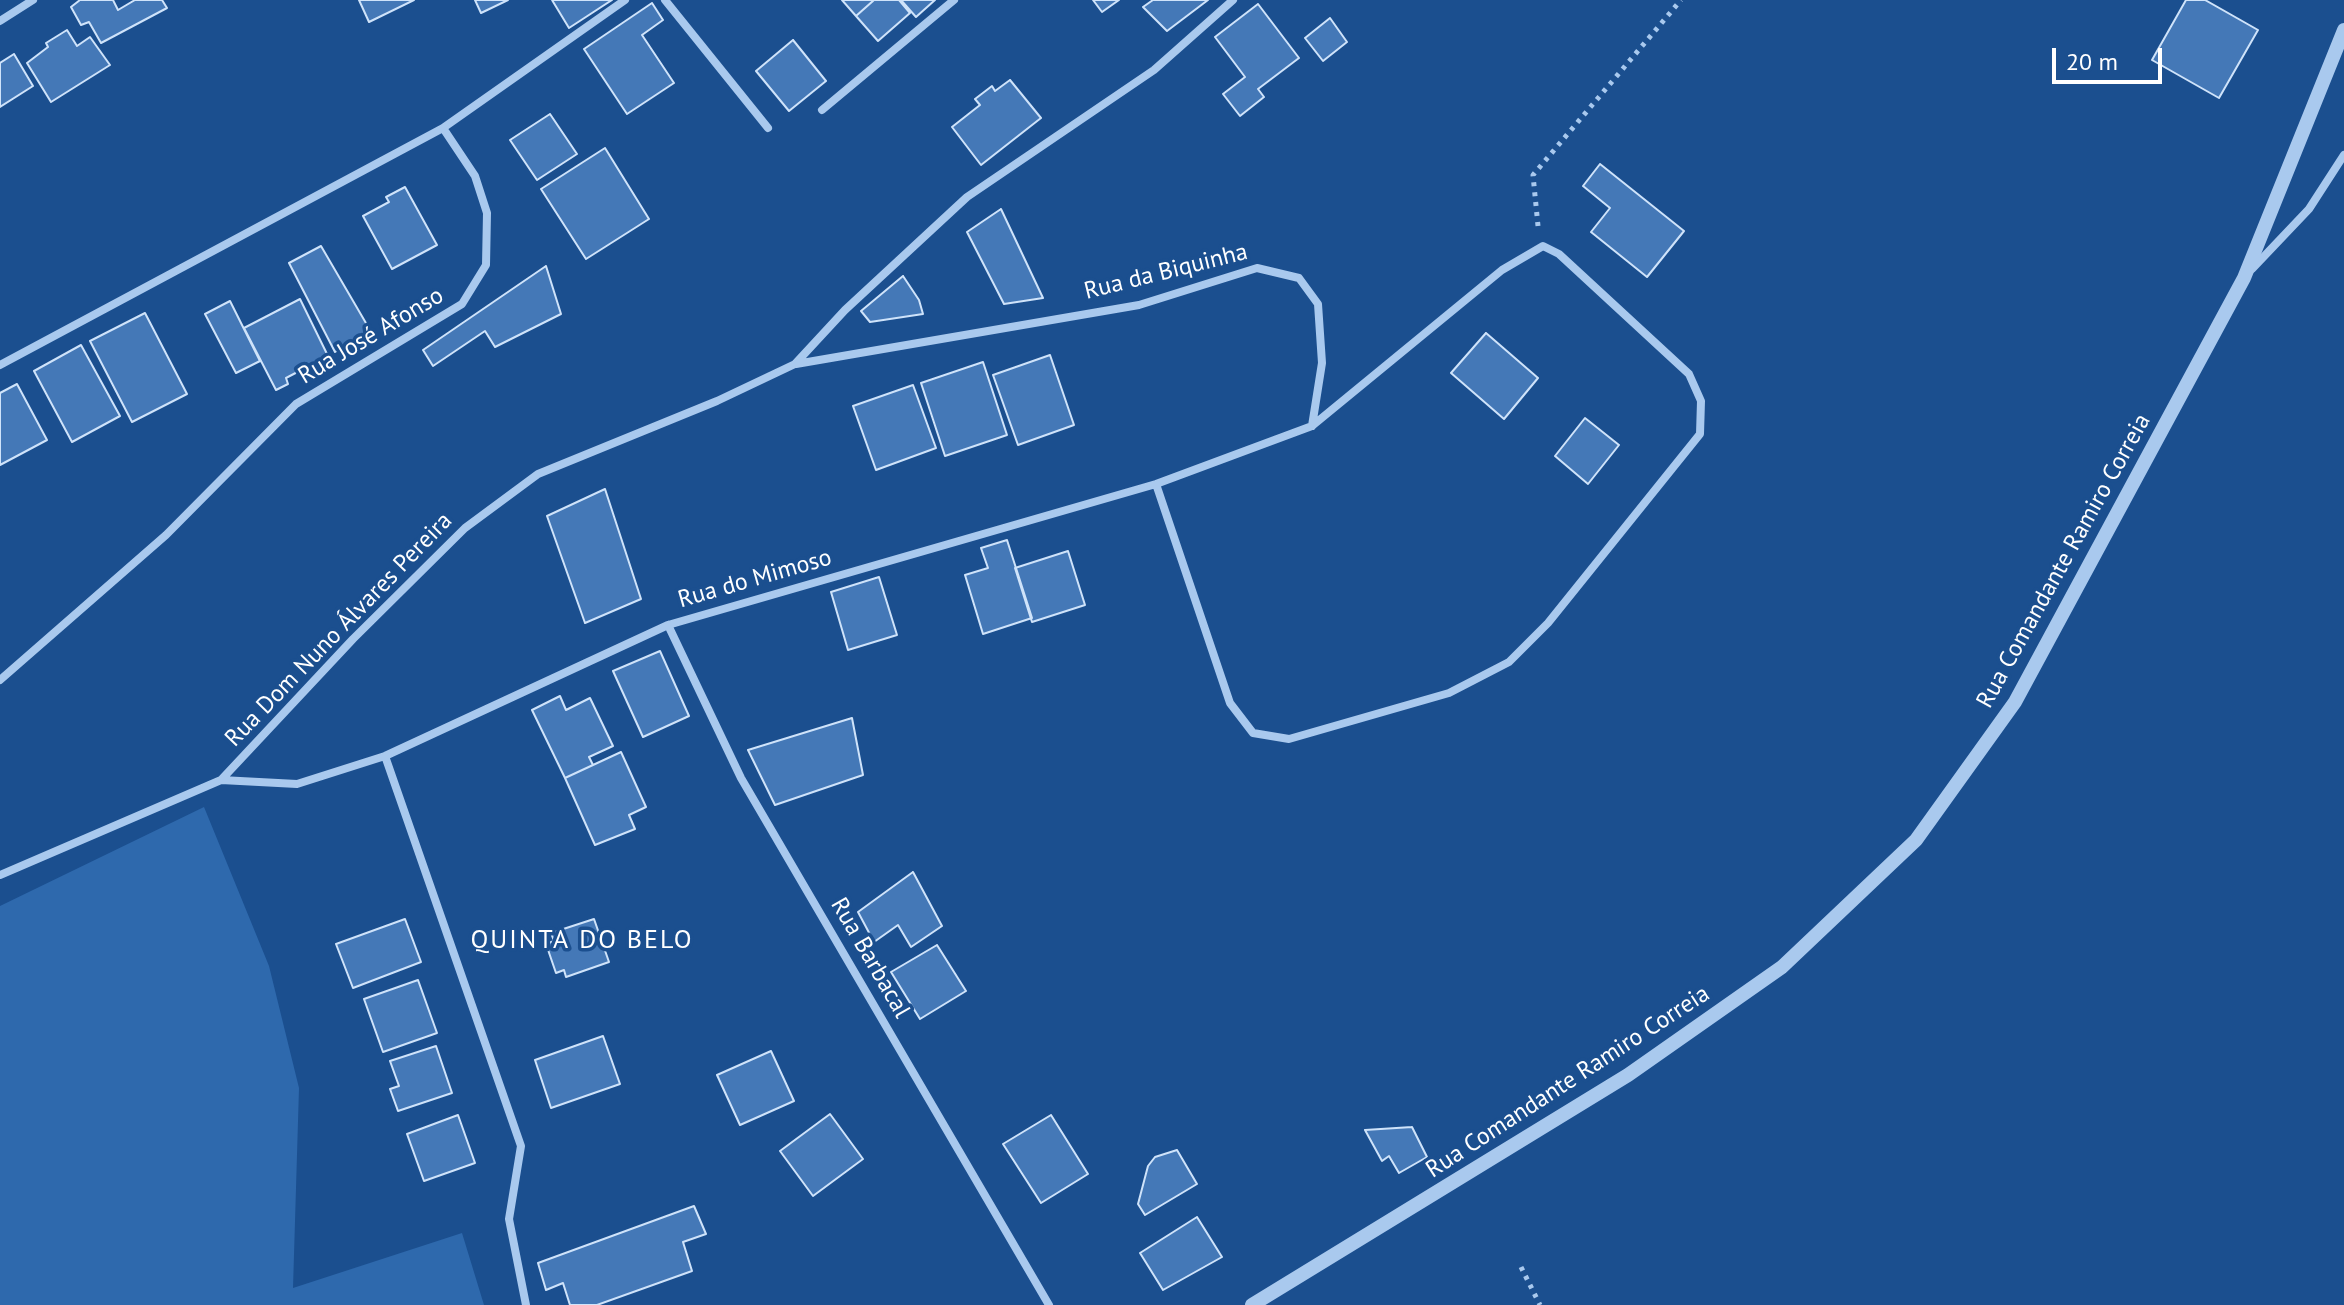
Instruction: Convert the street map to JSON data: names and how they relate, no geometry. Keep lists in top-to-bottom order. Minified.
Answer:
{"streets":{"street":["Rua da Biquinha","Rua José Afonso","Rua Comandante Ramiro Correia","Rua do Mimoso","Rua Dom Nuno Álvares Pereira","Rua Barbacal"]},"crossings":[["Rua da Biquinha","Rua do Mimoso"],["Rua da Biquinha","Rua Dom Nuno Álvares Pereira"],["Rua do Mimoso","Rua Dom Nuno Álvares Pereira"],["Rua do Mimoso","Rua Barbacal"]],"districts":["QUINTA DO BELO"],"scale_bar":"20 m"}
